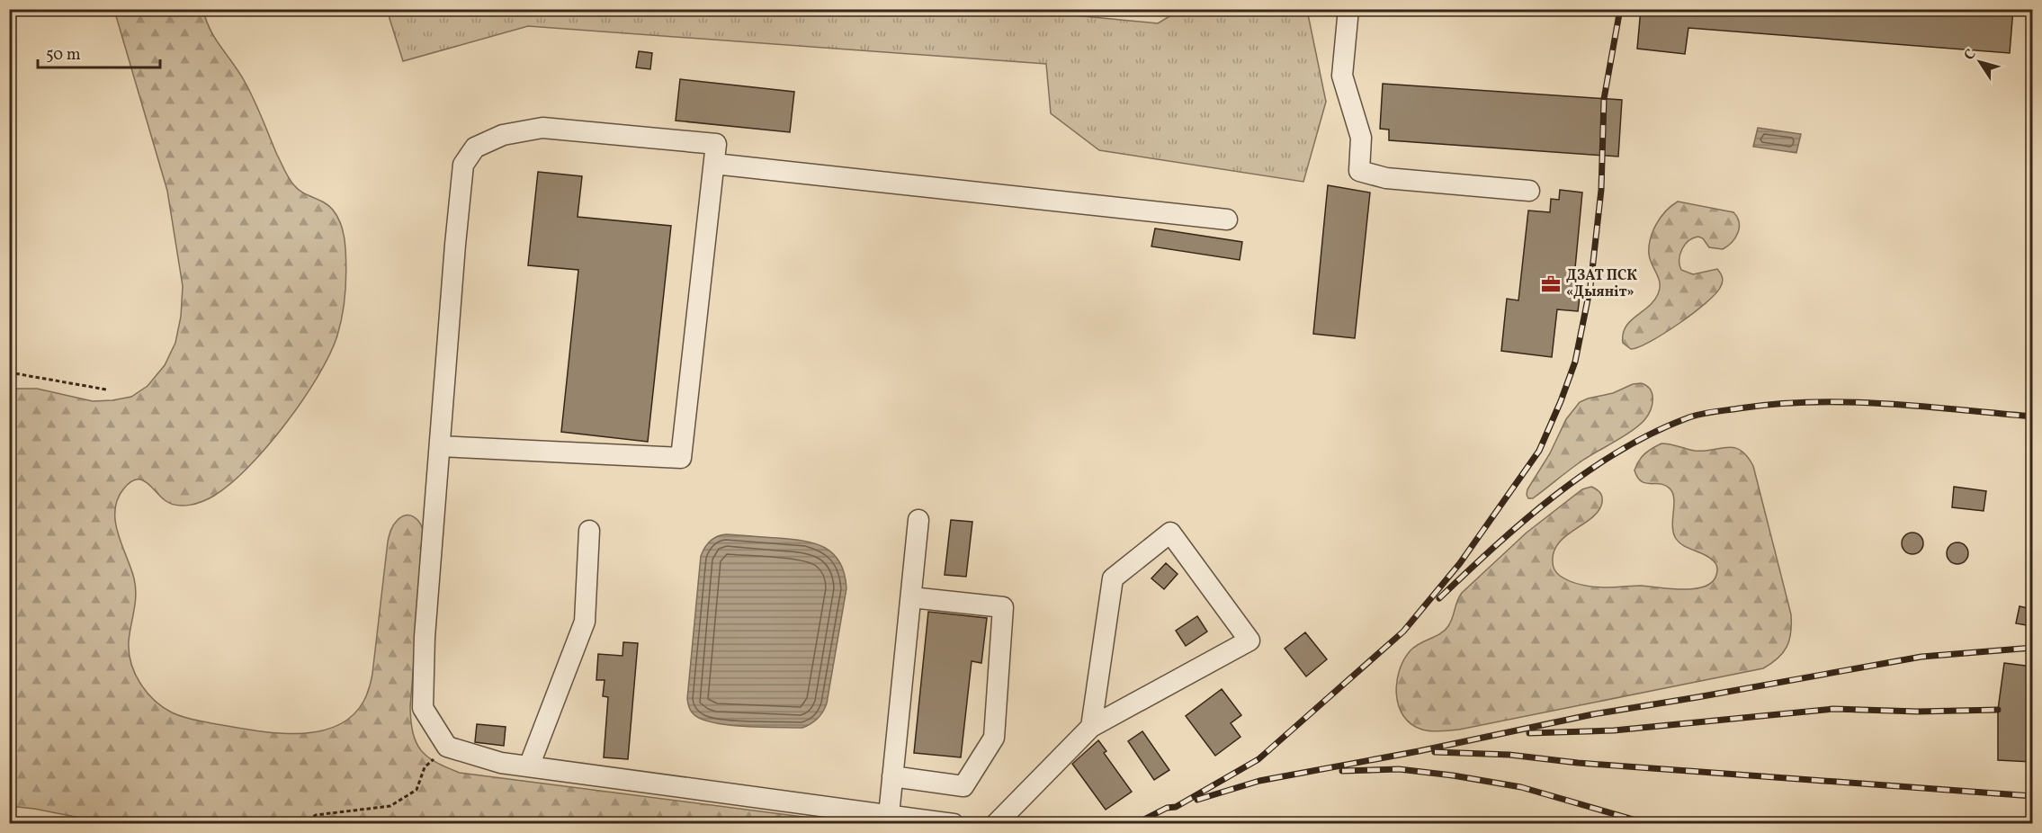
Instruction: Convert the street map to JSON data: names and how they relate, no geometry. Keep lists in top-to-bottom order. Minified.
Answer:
{"places":{"office":["ДЗАТ ПСК «Дыяніт»"]},"scale_bar":"50 m","north":"top left"}
